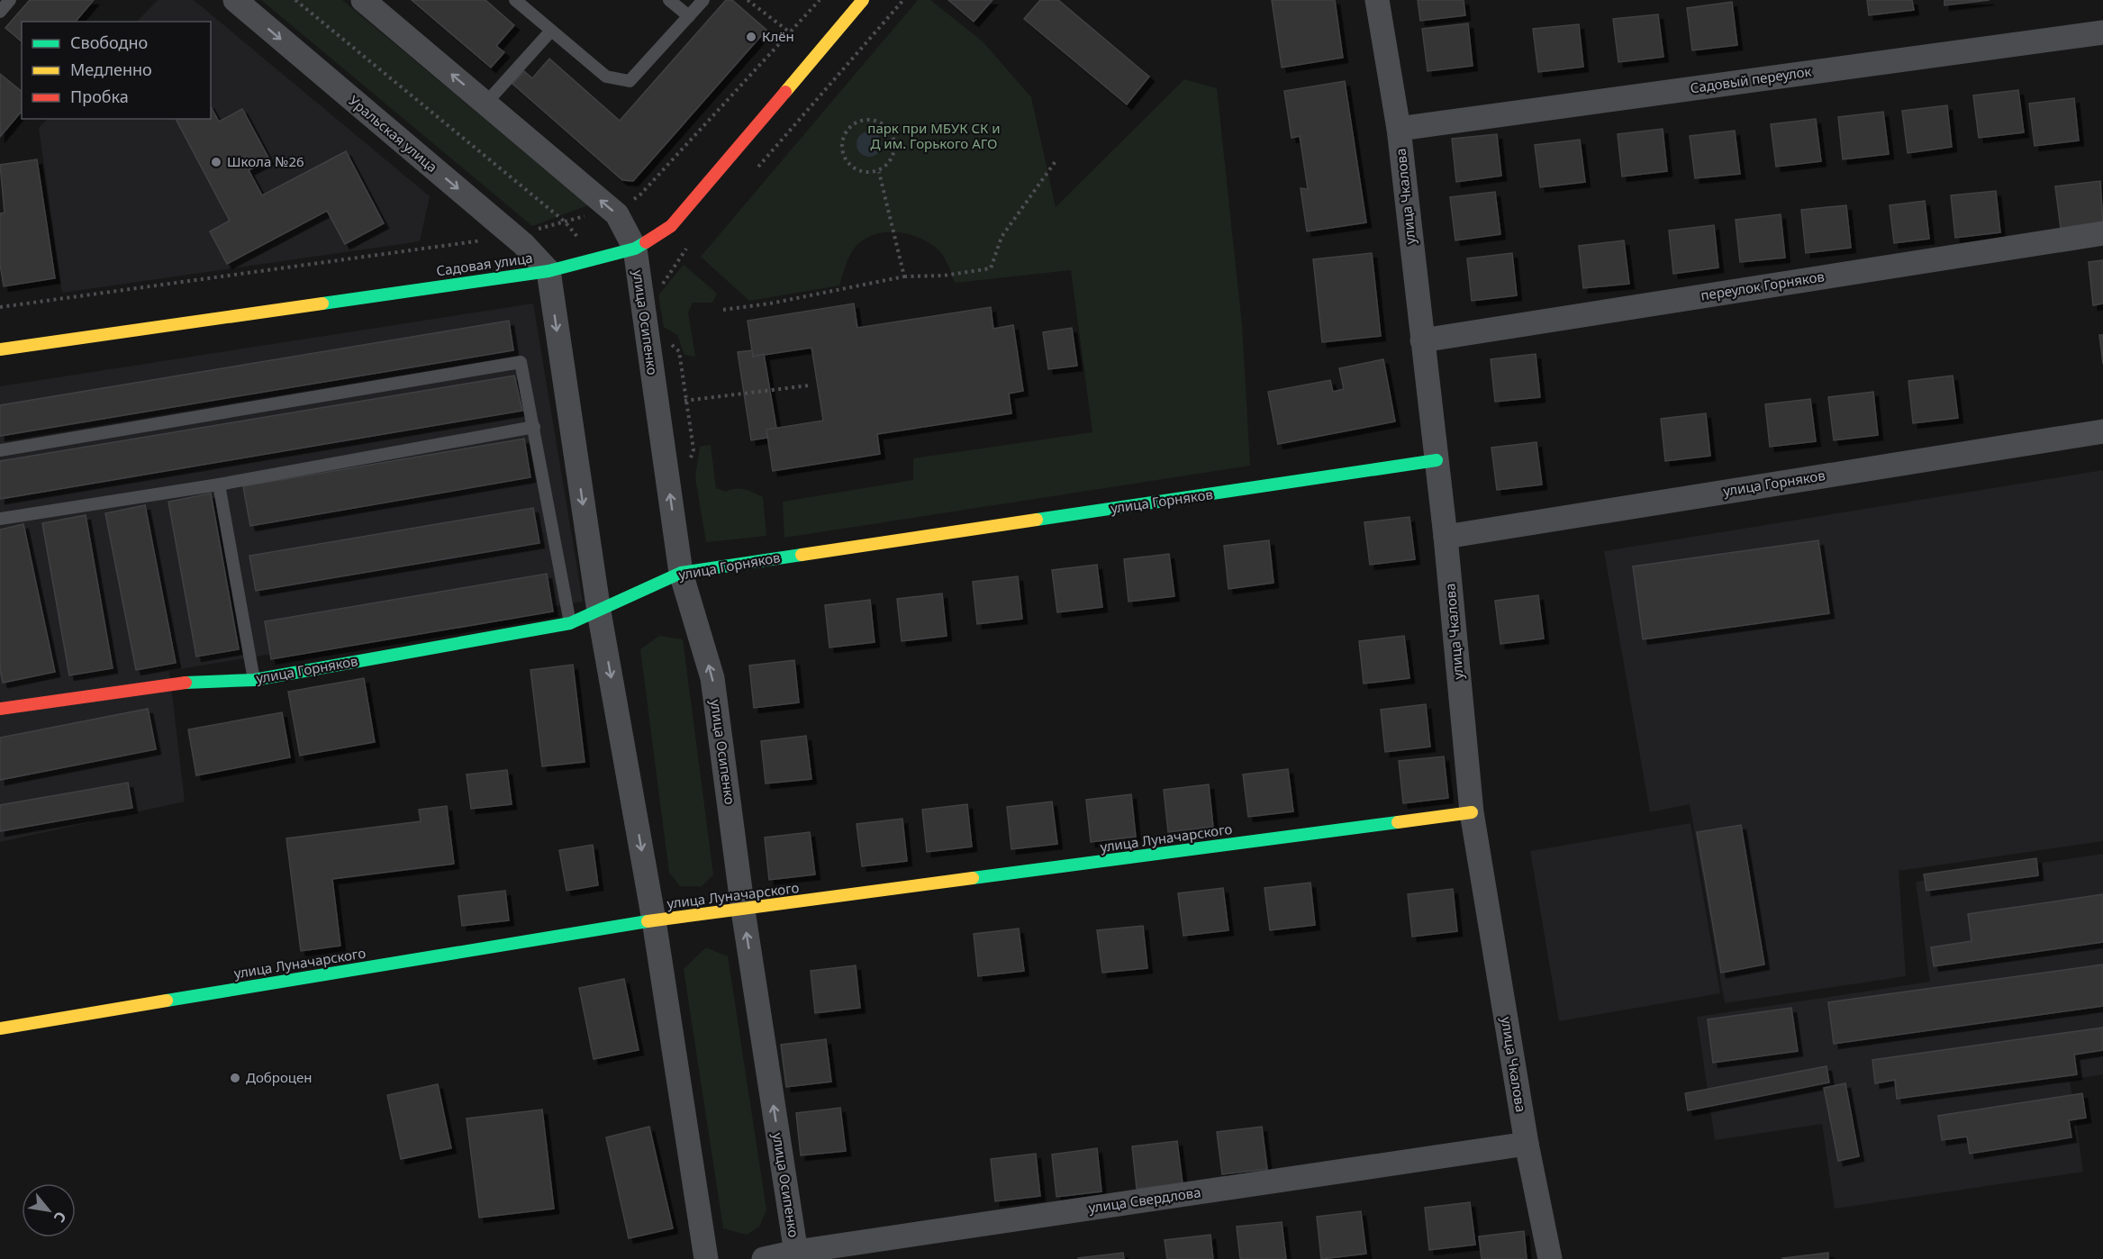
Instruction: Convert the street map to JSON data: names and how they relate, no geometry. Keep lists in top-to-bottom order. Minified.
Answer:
{"streets":{"street":["Садовый переулок","Уральская улица","улица Чкалова","Садовая улица","переулок Горняков","улица Осипенко","улица Горняков","улица Луначарского","улица Свердлова"]},"crossings":[["Садовый переулок","улица Чкалова"],["Уральская улица","Садовая улица"],["улица Чкалова","переулок Горняков"],["улица Чкалова","улица Горняков"],["улица Чкалова","улица Луначарского"],["улица Чкалова","улица Свердлова"],["Садовая улица","улица Осипенко"],["улица Осипенко","улица Горняков"],["улица Осипенко","улица Луначарского"],["улица Осипенко","улица Свердлова"]],"parks":["парк при МБУК СК и Д им. Горького АГО"],"places":["Клён","Школа №26","Доброцен"],"legend":["Свободно","Медленно","Пробка"],"north":"bottom right"}
